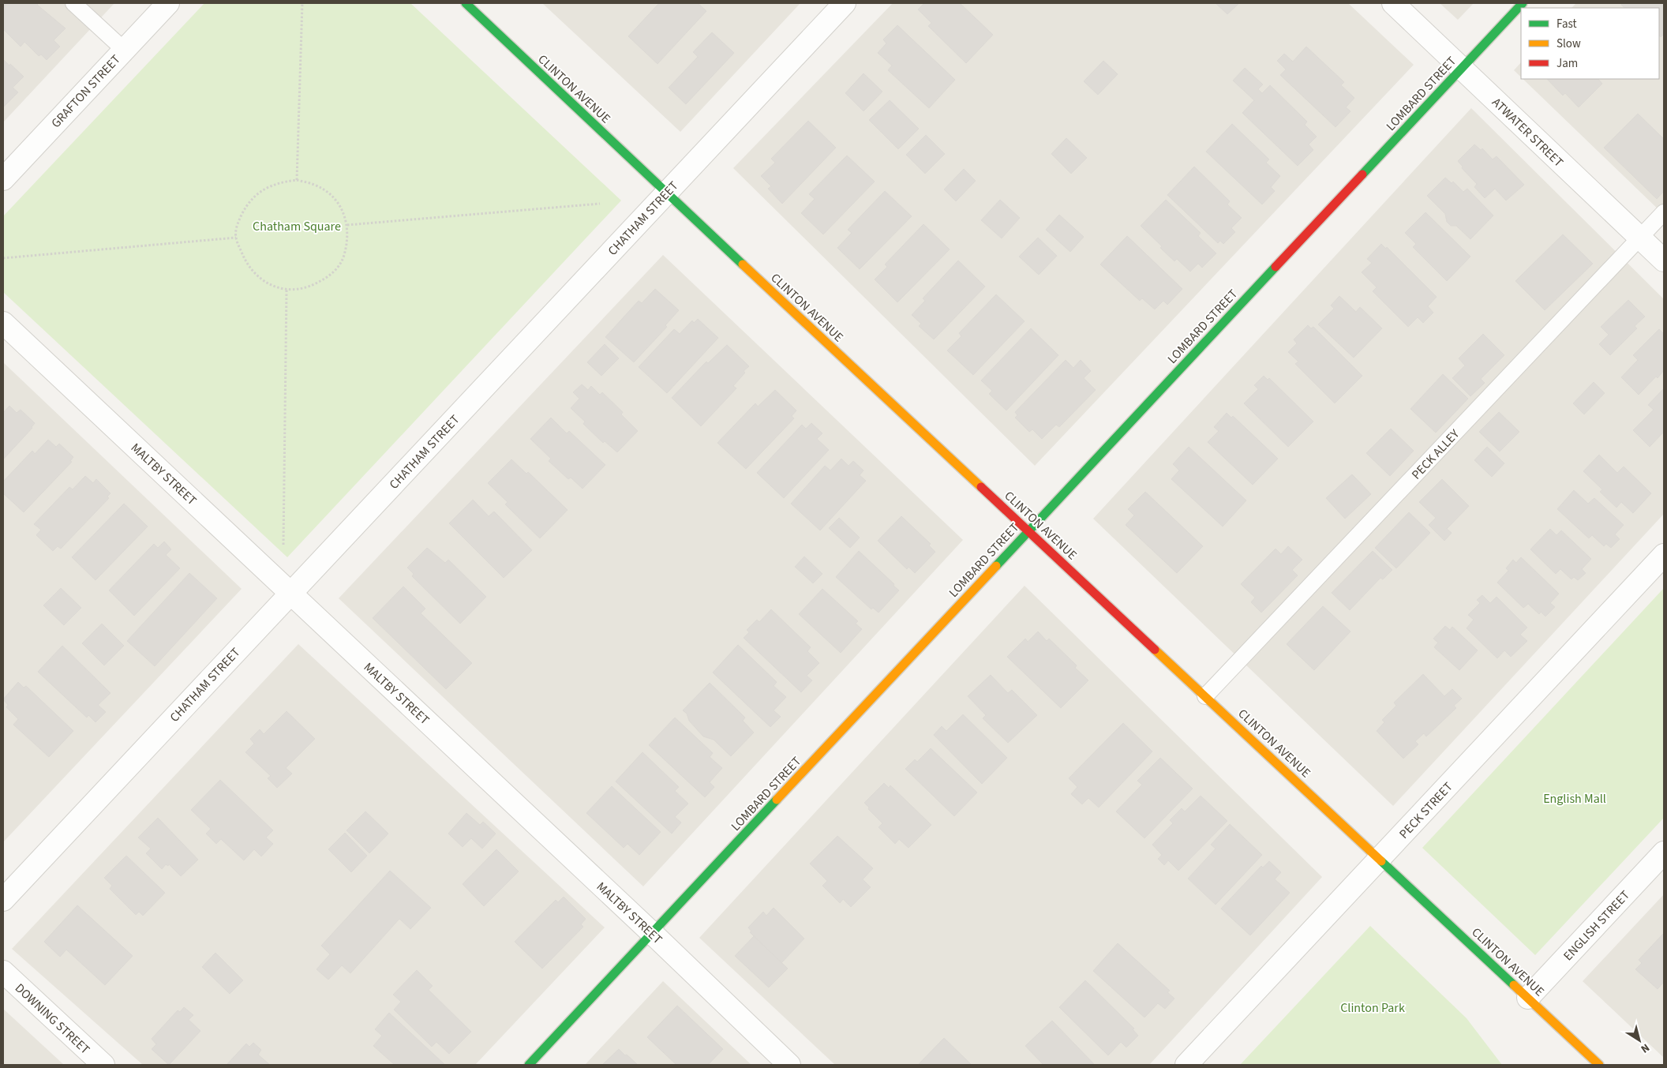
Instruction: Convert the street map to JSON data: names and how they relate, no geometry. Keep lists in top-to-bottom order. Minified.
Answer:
{"streets":{"street":["CLINTON AVENUE","GRAFTON STREET","LOMBARD STREET","ATWATER STREET","CHATHAM STREET","MALTBY STREET","PECK STREET","ENGLISH STREET","DOWNING STREET"],"lane":["PECK ALLEY"]},"crossings":[["CLINTON AVENUE","LOMBARD STREET"],["CLINTON AVENUE","CHATHAM STREET"],["CLINTON AVENUE","PECK ALLEY"],["CLINTON AVENUE","PECK STREET"],["CLINTON AVENUE","ENGLISH STREET"],["LOMBARD STREET","ATWATER STREET"],["LOMBARD STREET","MALTBY STREET"],["ATWATER STREET","PECK ALLEY"],["CHATHAM STREET","MALTBY STREET"]],"parks":["Chatham Square","English Mall","Clinton Park"],"legend":["Fast","Slow","Jam"],"north":"bottom right"}
